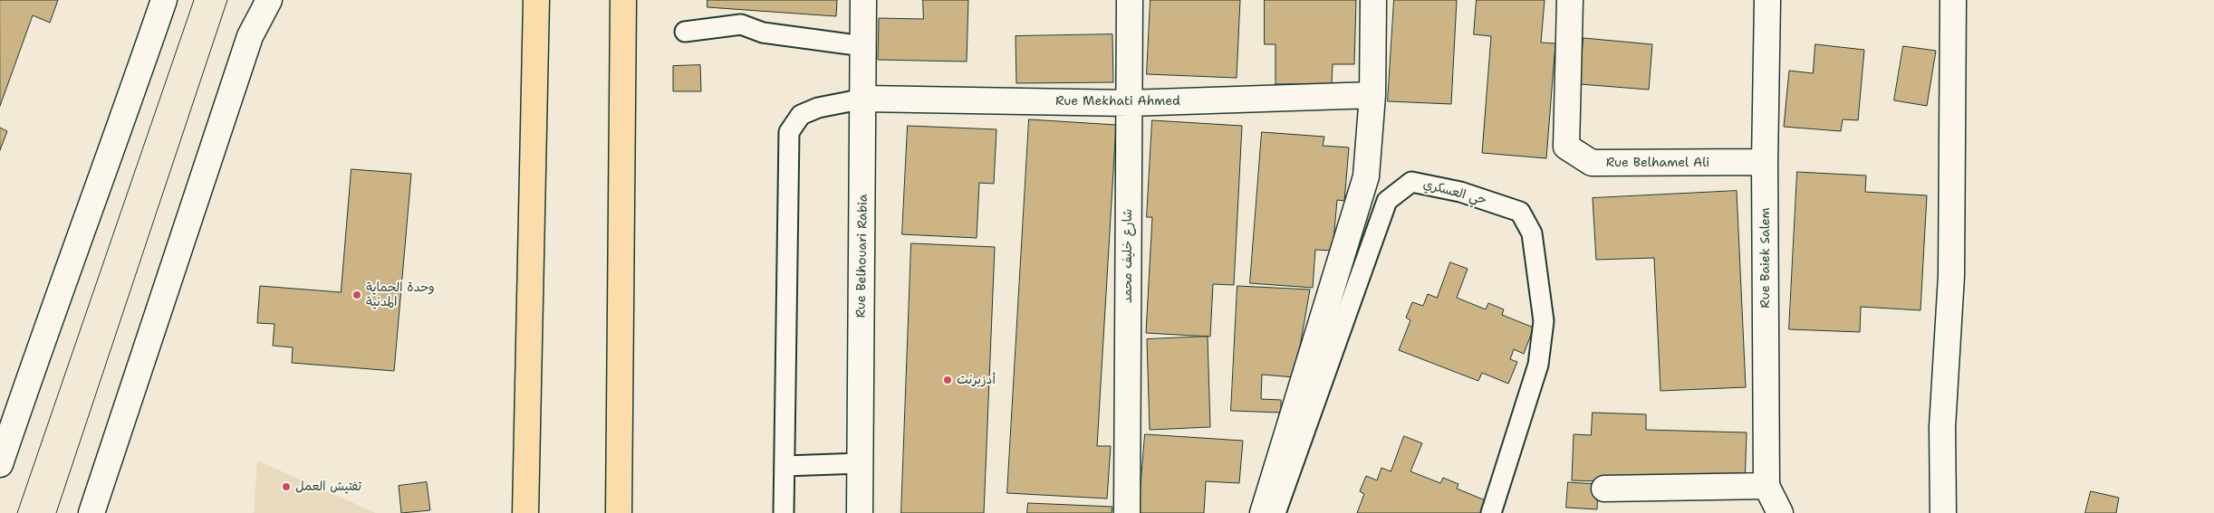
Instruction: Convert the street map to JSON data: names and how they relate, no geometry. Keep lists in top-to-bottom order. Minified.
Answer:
{"streets":{"street":["Rue Mekhati Ahmed","Rue Belhamel Ali","Rue Belhouari Rabia","شارع خليف محمد","Rue Baiek Salem"],"lane":["حي العسكري"]},"crossings":[["Rue Mekhati Ahmed","Rue Belhouari Rabia"],["Rue Mekhati Ahmed","شارع خليف محمد"],["Rue Belhamel Ali","Rue Baiek Salem"]],"places":["وحدة الحماية المدنية","أدزبرنت","تفتيش العمل"]}
